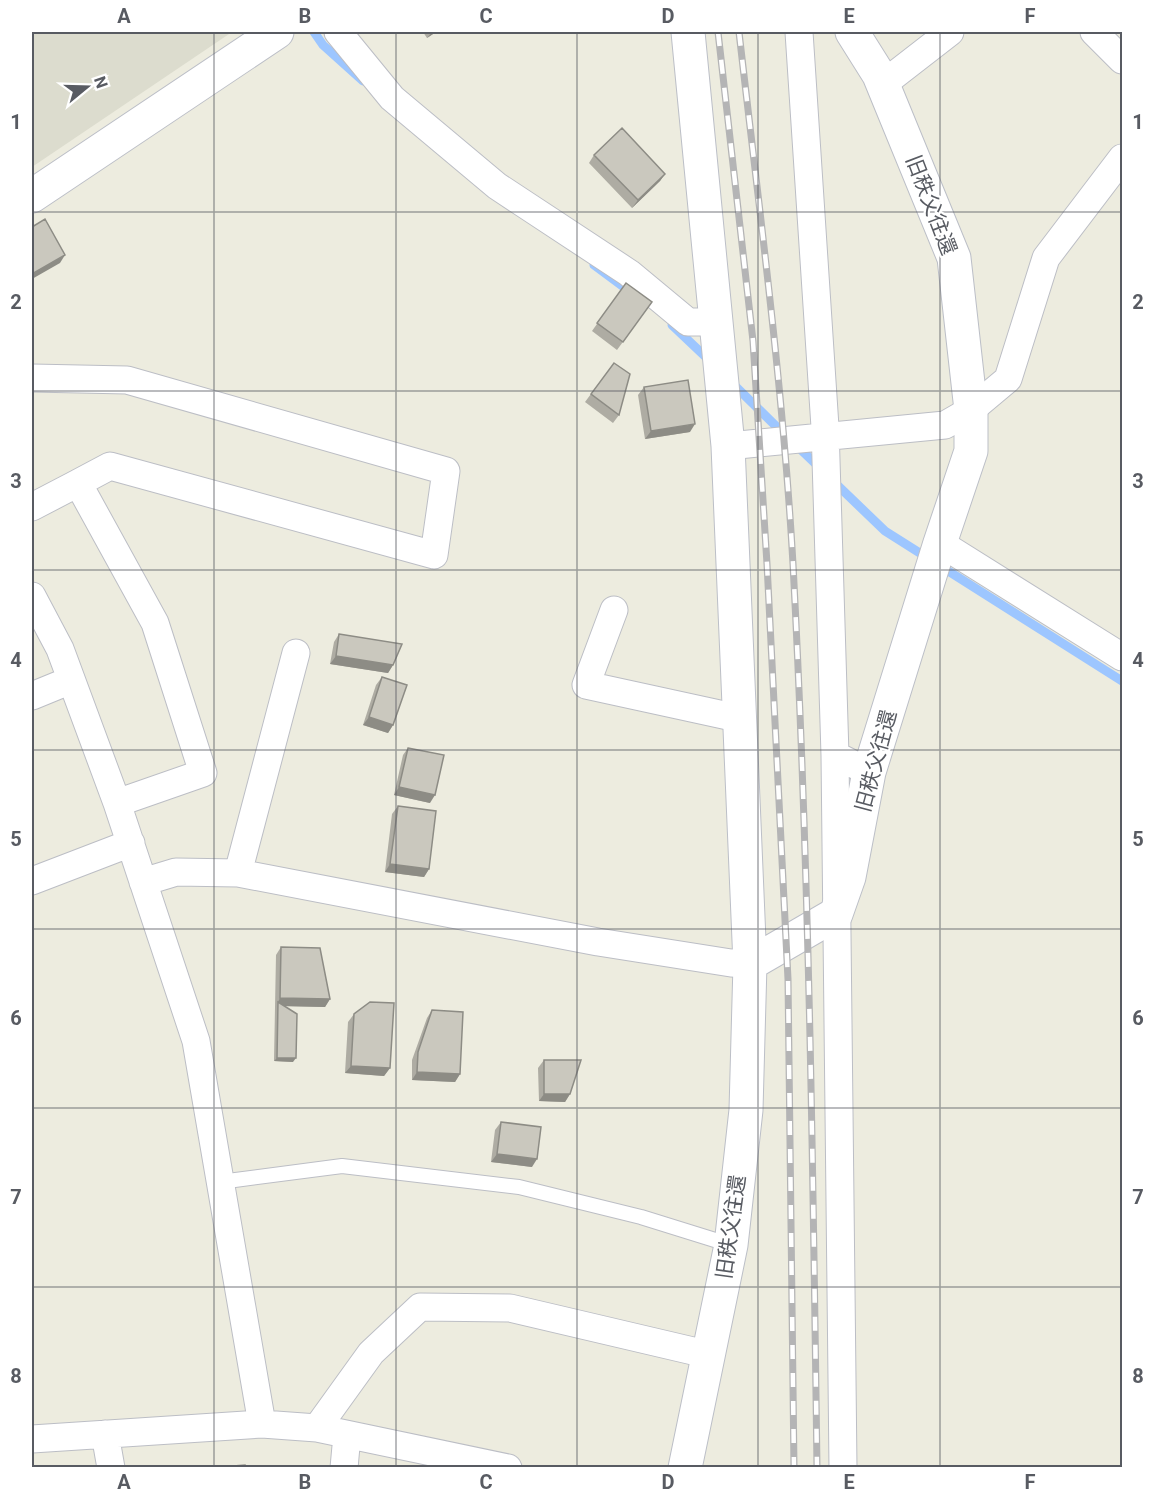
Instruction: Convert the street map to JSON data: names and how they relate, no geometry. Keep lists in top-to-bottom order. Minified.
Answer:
{"streets":{"street":["旧秩父往還"]},"north":"right","grid":{"columns":["A","B","C","D","E","F"],"rows":["1","2","3","4","5","6","7","8"]}}
